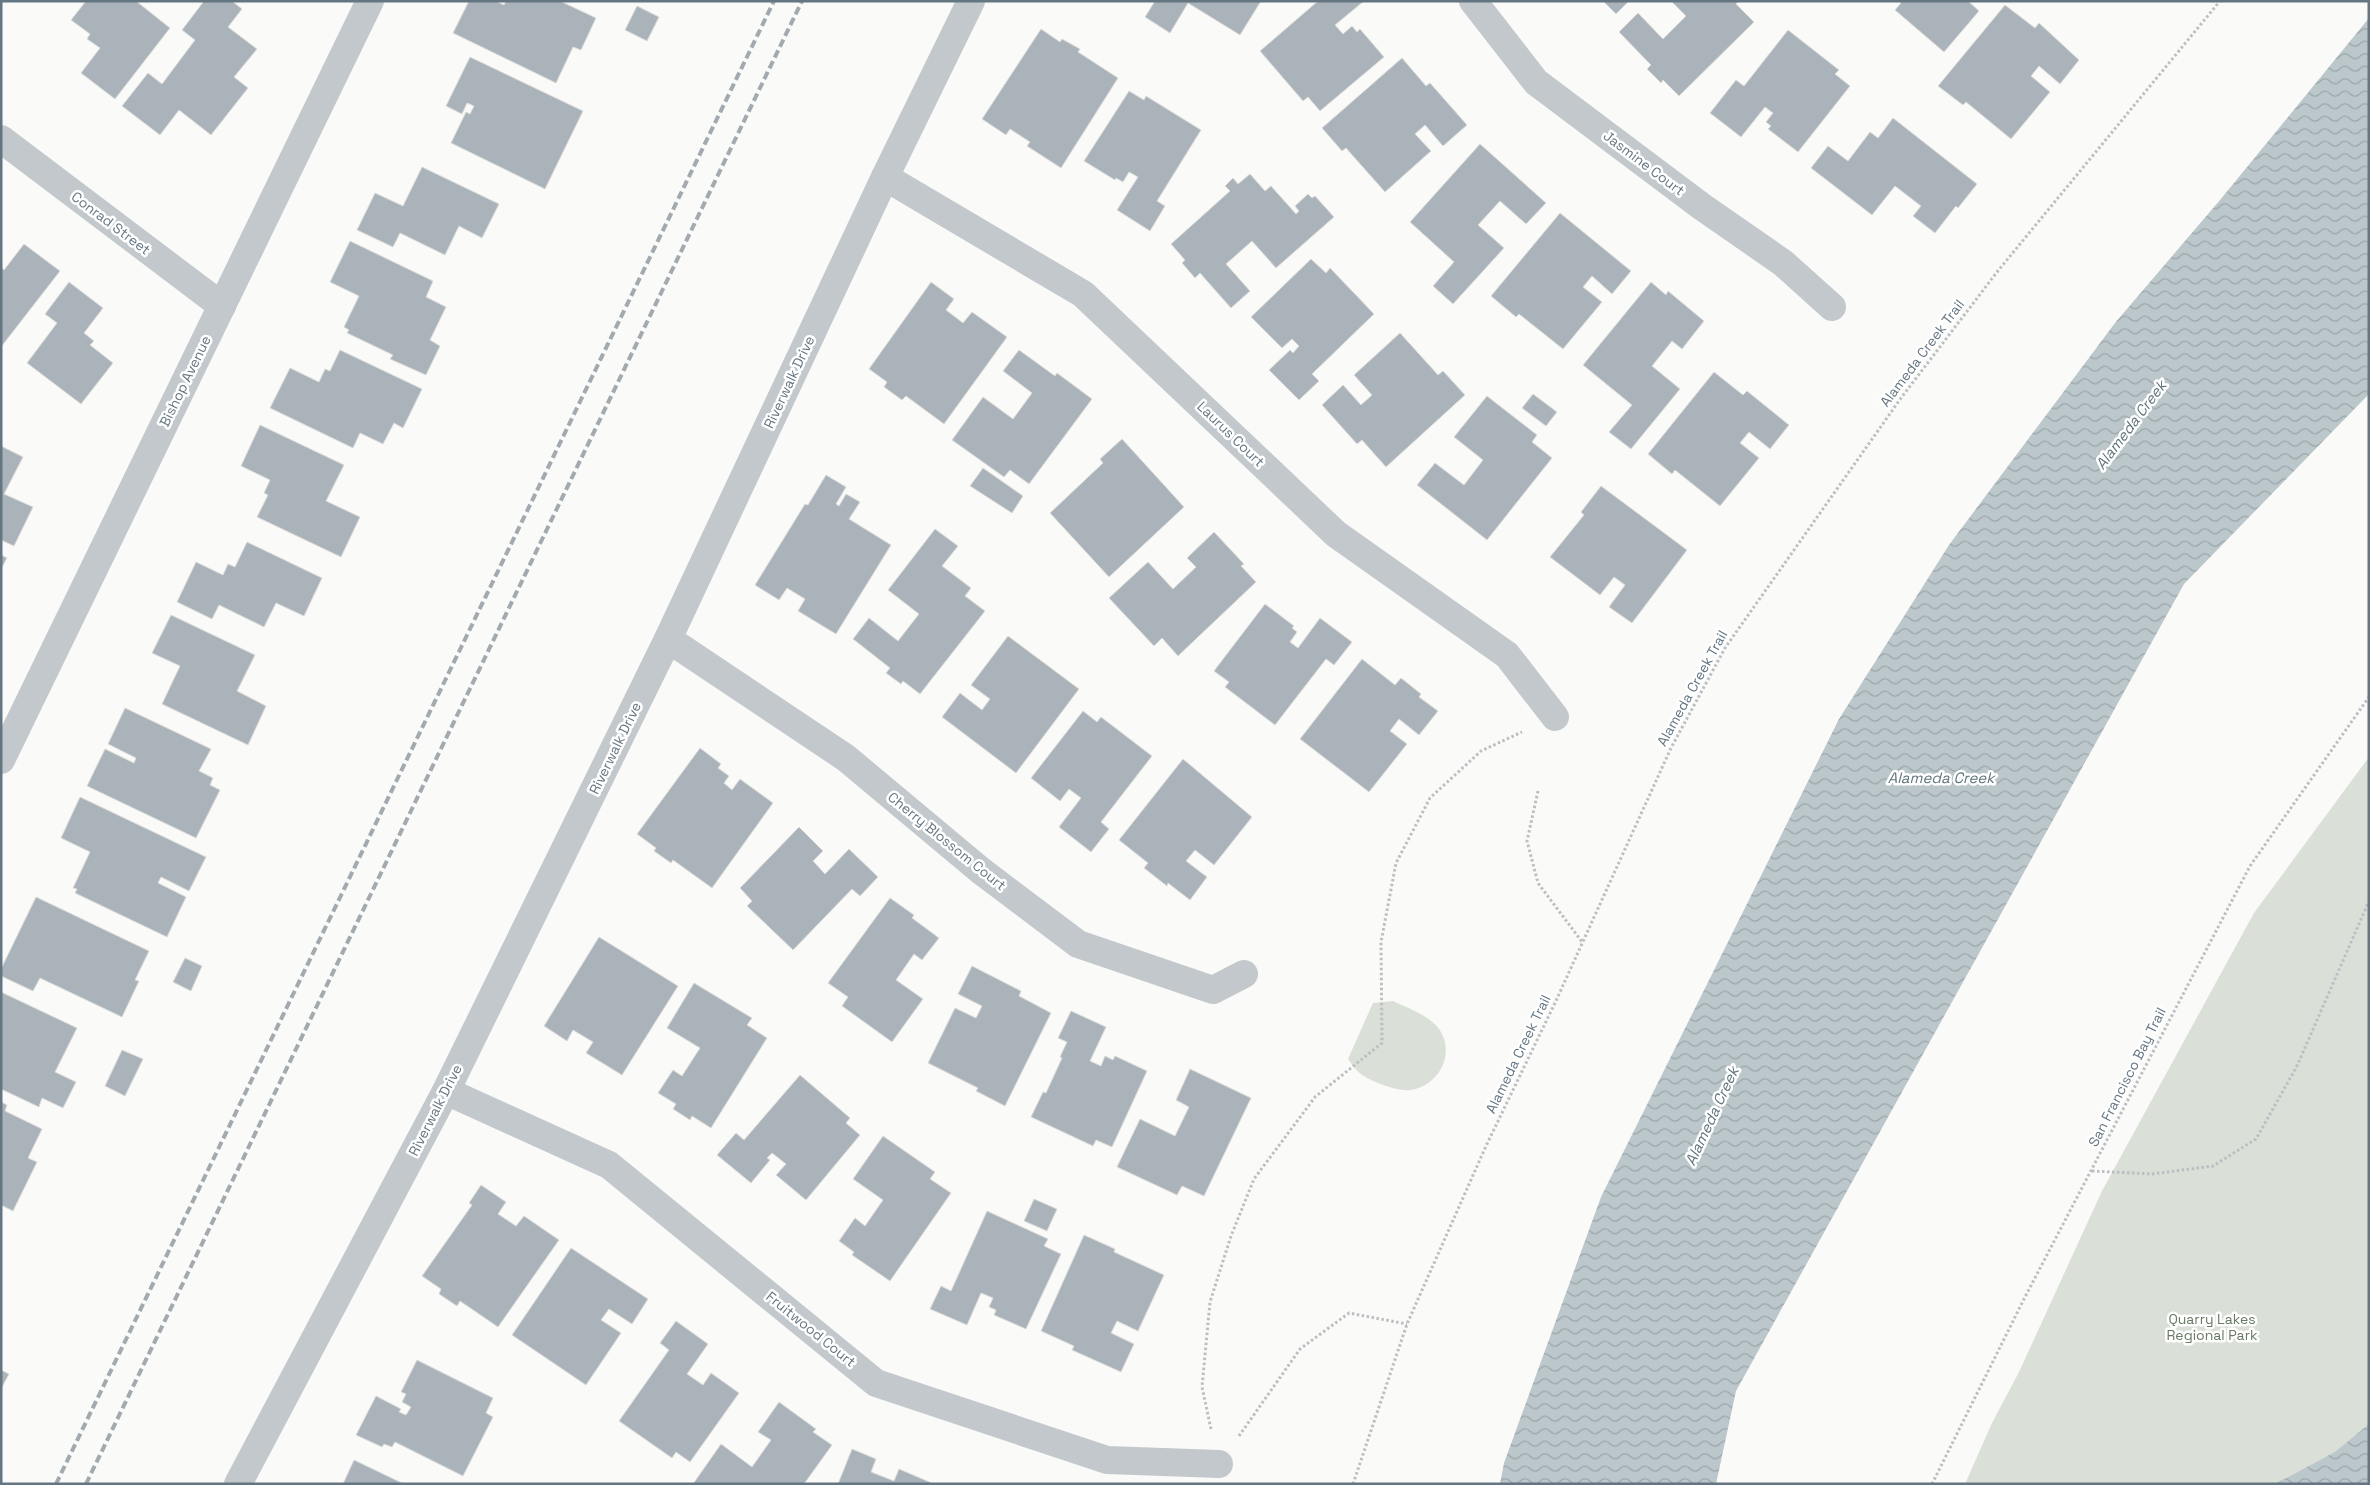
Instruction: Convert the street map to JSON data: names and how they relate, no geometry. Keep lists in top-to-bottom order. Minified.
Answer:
{"streets":{"street":["Jasmine Court","Conrad Street","Bishop Avenue","Riverwalk Drive","Laurus Court","Cherry Blossom Court","Fruitwood Court"],"path":["Alameda Creek Trail","San Francisco Bay Trail"]},"crossings":[["Conrad Street","Bishop Avenue"],["Riverwalk Drive","Laurus Court"],["Riverwalk Drive","Cherry Blossom Court"],["Riverwalk Drive","Fruitwood Court"]],"water":["Alameda Creek"],"parks":["Quarry Lakes Regional Park"]}
